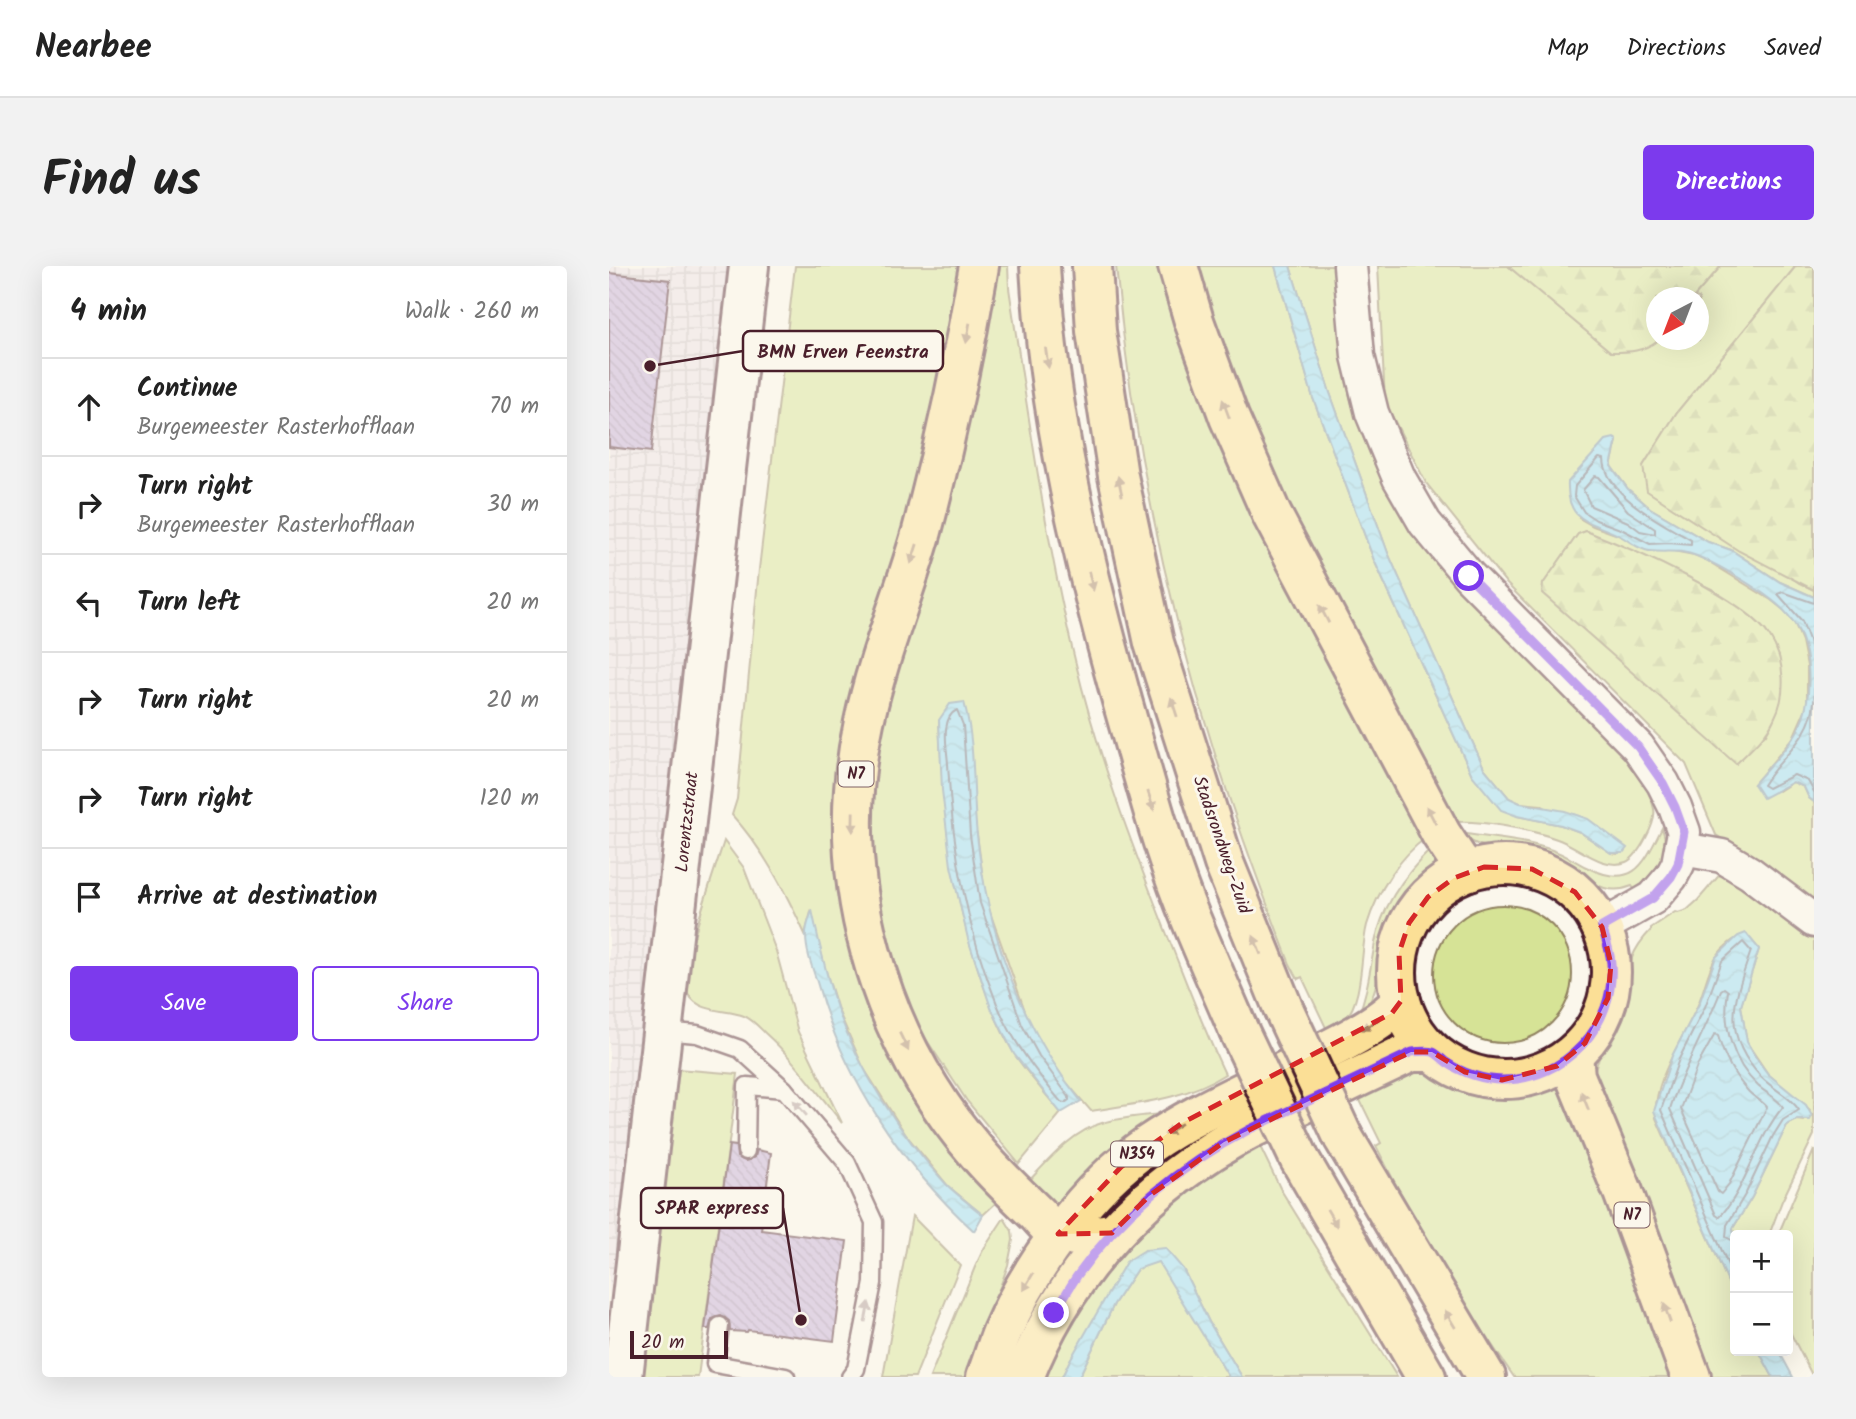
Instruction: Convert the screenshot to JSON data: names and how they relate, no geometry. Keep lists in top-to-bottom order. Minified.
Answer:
{"streets":{"main road":["N7","Stadsrondweg-Zuid","N354"],"street":["Lorentzstraat"]},"crossings":[["N7","N354"]],"places":["BMN Erven Feenstra","SPAR express"],"scale_bar":"20 m","north":"bottom left","page":{"header":"Nearbee","nav":["Map","Directions","Saved"],"title":"Find us","buttons":["Directions",["Save","Share"]],"heading":["4 min","Walk · 260 m"],"list":[["Continue","Burgemeester Rasterhofflaan","70 m"],["Turn right","Burgemeester Rasterhofflaan","30 m"],["Turn left","20 m"],["Turn right","20 m"],["Turn right","120 m"],"Arrive at destination"],"map_buttons":["+","−"],"scale":"20 m"}}
